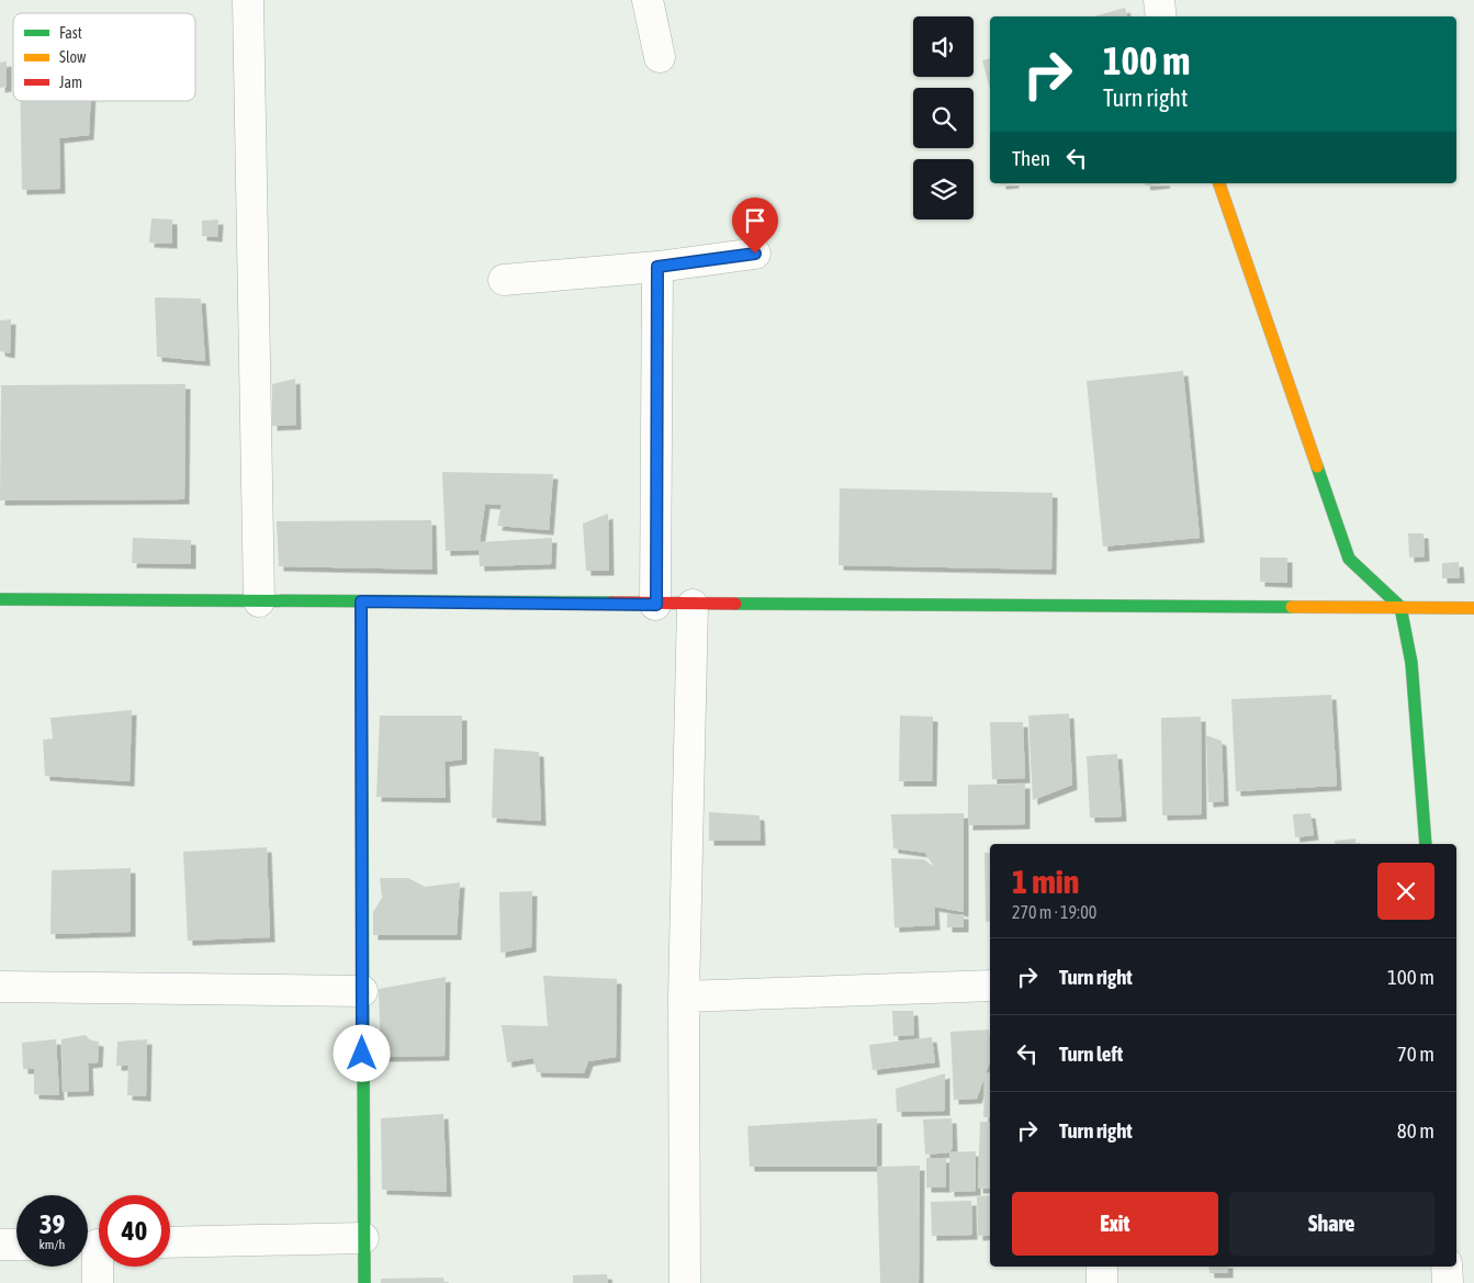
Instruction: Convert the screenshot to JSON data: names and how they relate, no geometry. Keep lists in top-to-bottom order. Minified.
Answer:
{"legend":["Fast","Slow","Jam"],"page":{"turn":["100 m","Turn right"],"then":"Then","heading":["1 min","270 m · 19:00"],"list":[{"name":"Turn right","value":"100 m"},{"name":"Turn left","value":"70 m"},{"name":"Turn right","value":"80 m"}],"buttons":["Exit","Share"],"speed":"39 km/h","limit":"40"}}
